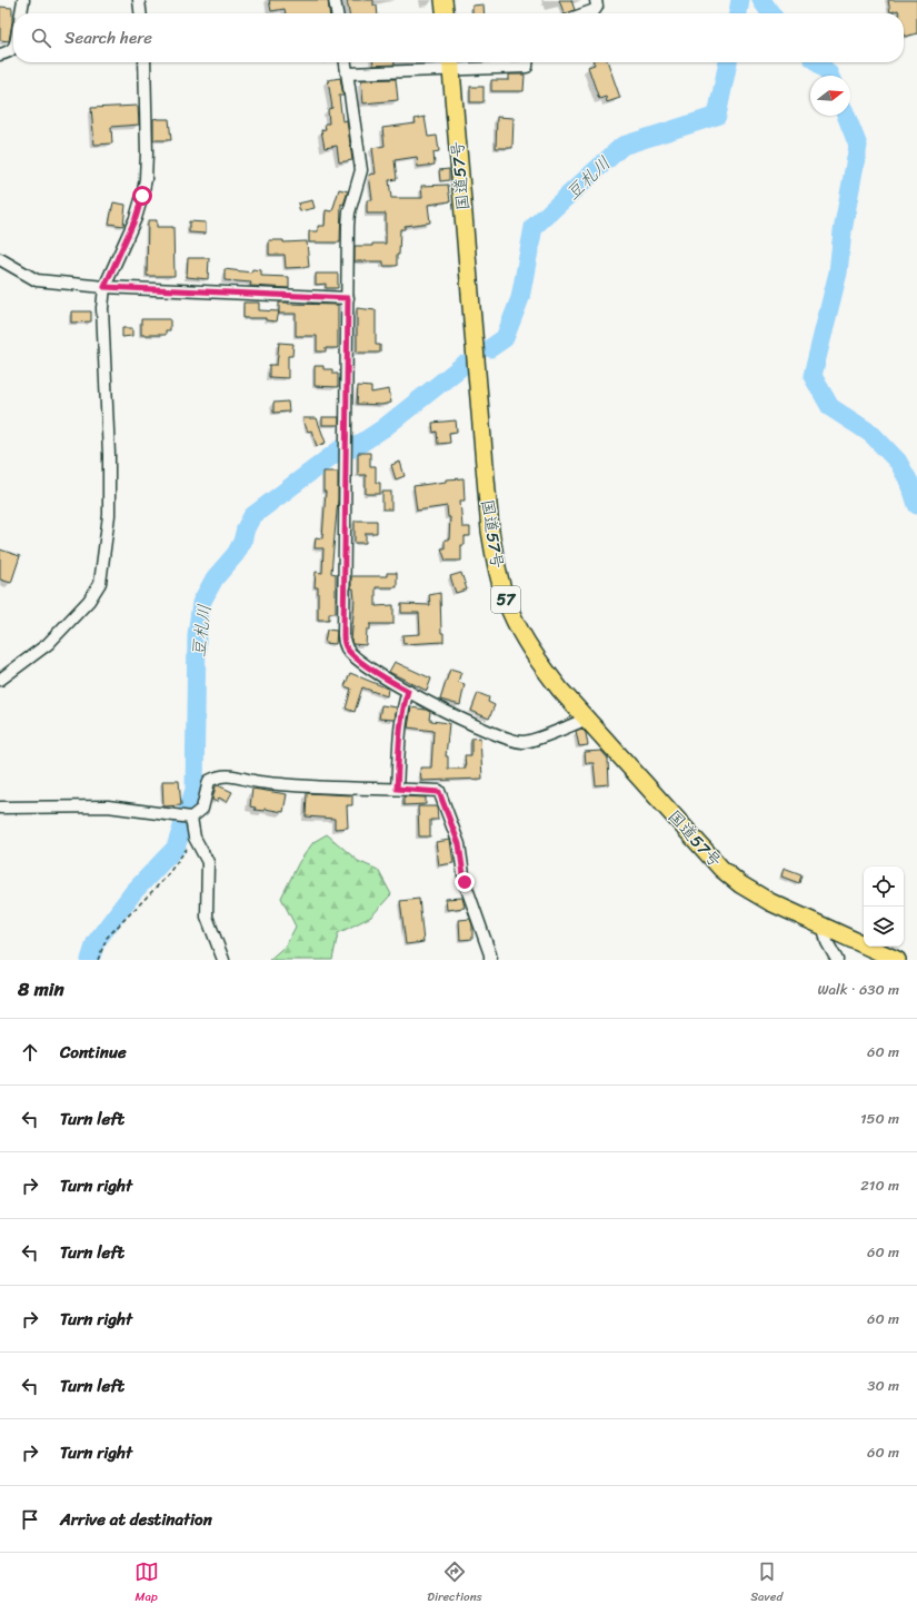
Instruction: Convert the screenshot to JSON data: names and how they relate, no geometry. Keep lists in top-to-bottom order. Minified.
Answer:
{"streets":{"highway":["国道57号","57"]},"water":["豆札川"],"north":"right","page":{"search":"Search here","heading":["8 min","Walk · 630 m"],"list":[["Continue","60 m"],["Turn left","150 m"],["Turn right","210 m"],["Turn left","60 m"],["Turn right","60 m"],["Turn left","30 m"],["Turn right","60 m"],"Arrive at destination"],"nav":["Map","Directions","Saved"]}}
